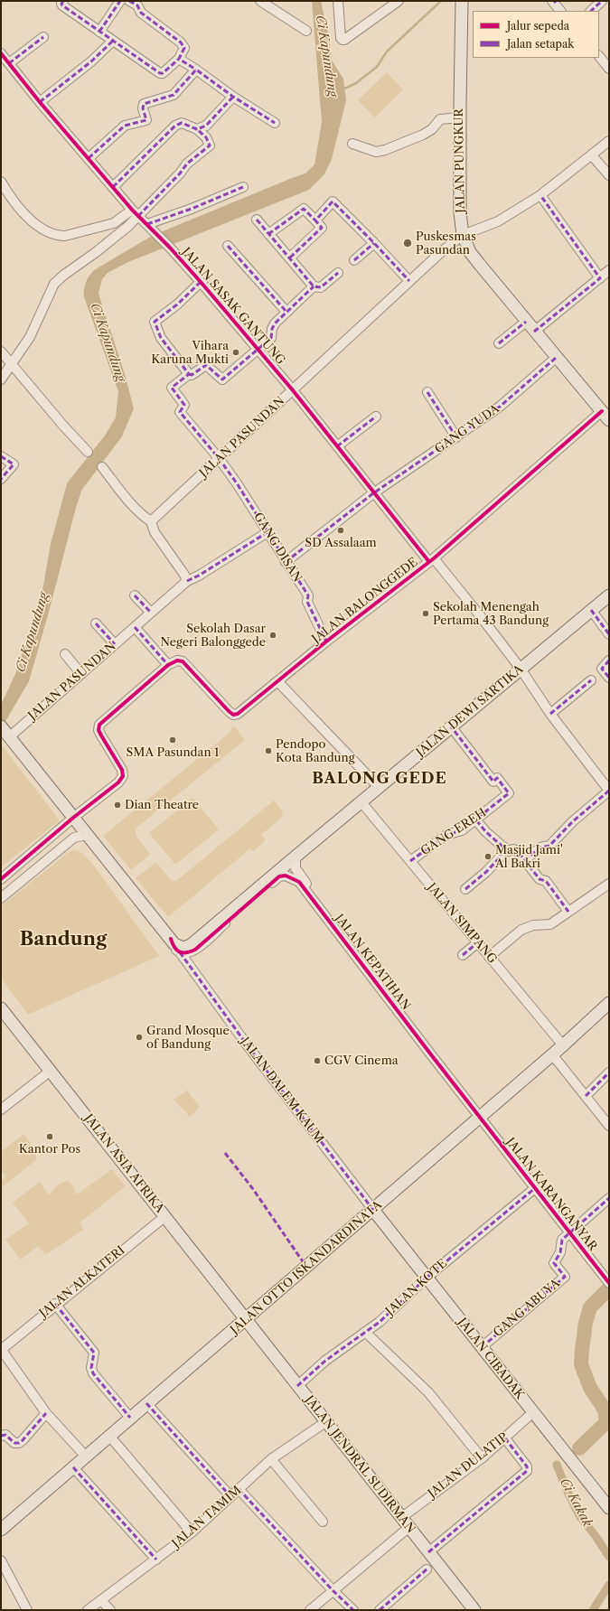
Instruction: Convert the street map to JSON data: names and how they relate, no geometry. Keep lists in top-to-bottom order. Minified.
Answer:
{"streets":{"main road":["JALAN PUNGKUR","JALAN DEWI SARTIKA","JALAN DALEM KAUM","JALAN ASIA AFRIKA","JALAN OTTO ISKANDARDINATA","JALAN CIBADAK","JALAN JENDRAL SUDIRMAN"],"street":["JALAN SASAK GANTUNG","GANG YUDA","JALAN PASUNDAN","GANG DISAN","JALAN BALONGGEDE","GANG EREH","JALAN SIMPANG","JALAN KEPATIHAN","JALAN KARANGANYAR","JALAN ALKATERI","JALAN KOTE","GANG ABUYA","JALAN DULATIP","JALAN TAMIM"]},"crossings":[["JALAN PUNGKUR","GANG YUDA"],["JALAN PUNGKUR","JALAN PASUNDAN"],["JALAN PUNGKUR","JALAN BALONGGEDE"],["JALAN SASAK GANTUNG","GANG YUDA"],["JALAN SASAK GANTUNG","JALAN PASUNDAN"],["JALAN SASAK GANTUNG","JALAN BALONGGEDE"],["JALAN SASAK GANTUNG","JALAN DEWI SARTIKA"],["GANG YUDA","GANG DISAN"],["JALAN PASUNDAN","GANG DISAN"],["JALAN PASUNDAN","JALAN DALEM KAUM"],["GANG DISAN","JALAN BALONGGEDE"],["JALAN DEWI SARTIKA","GANG EREH"],["JALAN DEWI SARTIKA","JALAN SIMPANG"],["JALAN DEWI SARTIKA","JALAN KEPATIHAN"],["JALAN DEWI SARTIKA","JALAN DALEM KAUM"],["GANG EREH","JALAN SIMPANG"],["JALAN SIMPANG","JALAN OTTO ISKANDARDINATA"],["JALAN KEPATIHAN","JALAN KARANGANYAR"],["JALAN KEPATIHAN","JALAN OTTO ISKANDARDINATA"],["JALAN DALEM KAUM","JALAN OTTO ISKANDARDINATA"],["JALAN DALEM KAUM","JALAN CIBADAK"],["JALAN ASIA AFRIKA","JALAN OTTO ISKANDARDINATA"],["JALAN ASIA AFRIKA","JALAN ALKATERI"],["JALAN ASIA AFRIKA","JALAN JENDRAL SUDIRMAN"],["JALAN KARANGANYAR","JALAN OTTO ISKANDARDINATA"],["JALAN KARANGANYAR","JALAN KOTE"],["JALAN KARANGANYAR","GANG ABUYA"],["JALAN OTTO ISKANDARDINATA","JALAN CIBADAK"],["JALAN OTTO ISKANDARDINATA","JALAN JENDRAL SUDIRMAN"],["JALAN KOTE","JALAN CIBADAK"],["JALAN KOTE","JALAN JENDRAL SUDIRMAN"],["GANG ABUYA","JALAN CIBADAK"],["JALAN CIBADAK","JALAN DULATIP"],["JALAN JENDRAL SUDIRMAN","JALAN DULATIP"],["JALAN JENDRAL SUDIRMAN","JALAN TAMIM"]],"districts":["BALONG GEDE","Bandung"],"water":["Ci Kapundung","Ci Kakak"],"places":["Puskesmas Pasundan","Vihara Karuna Mukti","SD Assalaam","Sekolah Menengah Pertama 43 Bandung","Sekolah Dasar Negeri Balonggede","SMA Pasundan 1","Pendopo Kota Bandung","Dian Theatre","Masjid Jami' Al Bakri","Grand Mosque of Bandung","CGV Cinema","Kantor Pos"],"legend":["Jalur sepeda","Jalan setapak"]}
